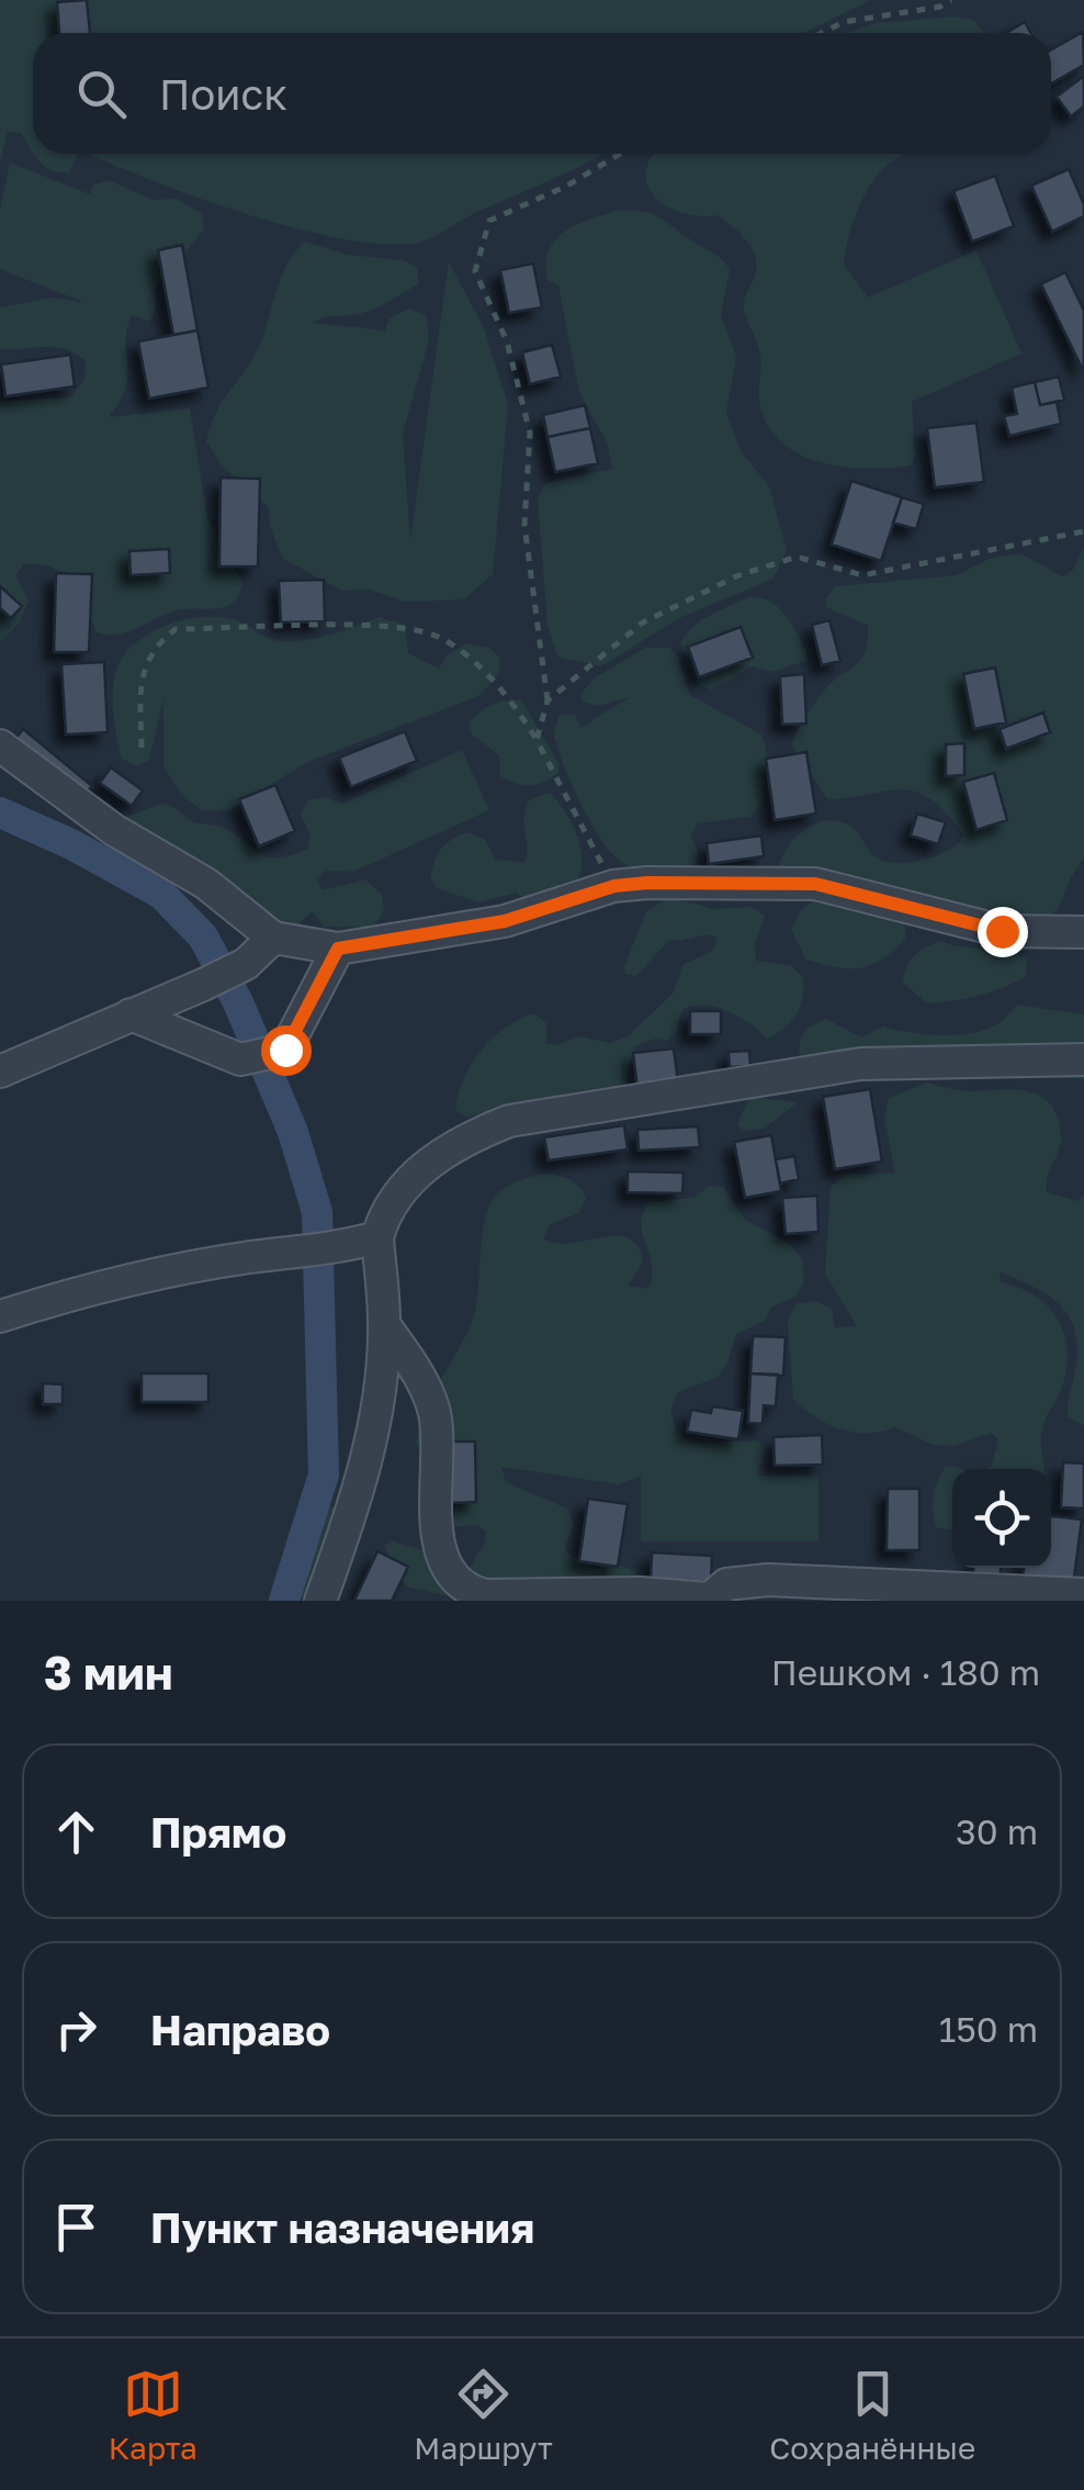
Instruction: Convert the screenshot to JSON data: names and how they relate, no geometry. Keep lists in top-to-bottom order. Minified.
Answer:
{"page":{"search":"Поиск","heading":["3 мин","Пешком · 180 m"],"list":[["Прямо","30 m"],["Направо","150 m"],"Пункт назначения"],"nav":["Карта","Маршрут","Сохранённые"]}}
